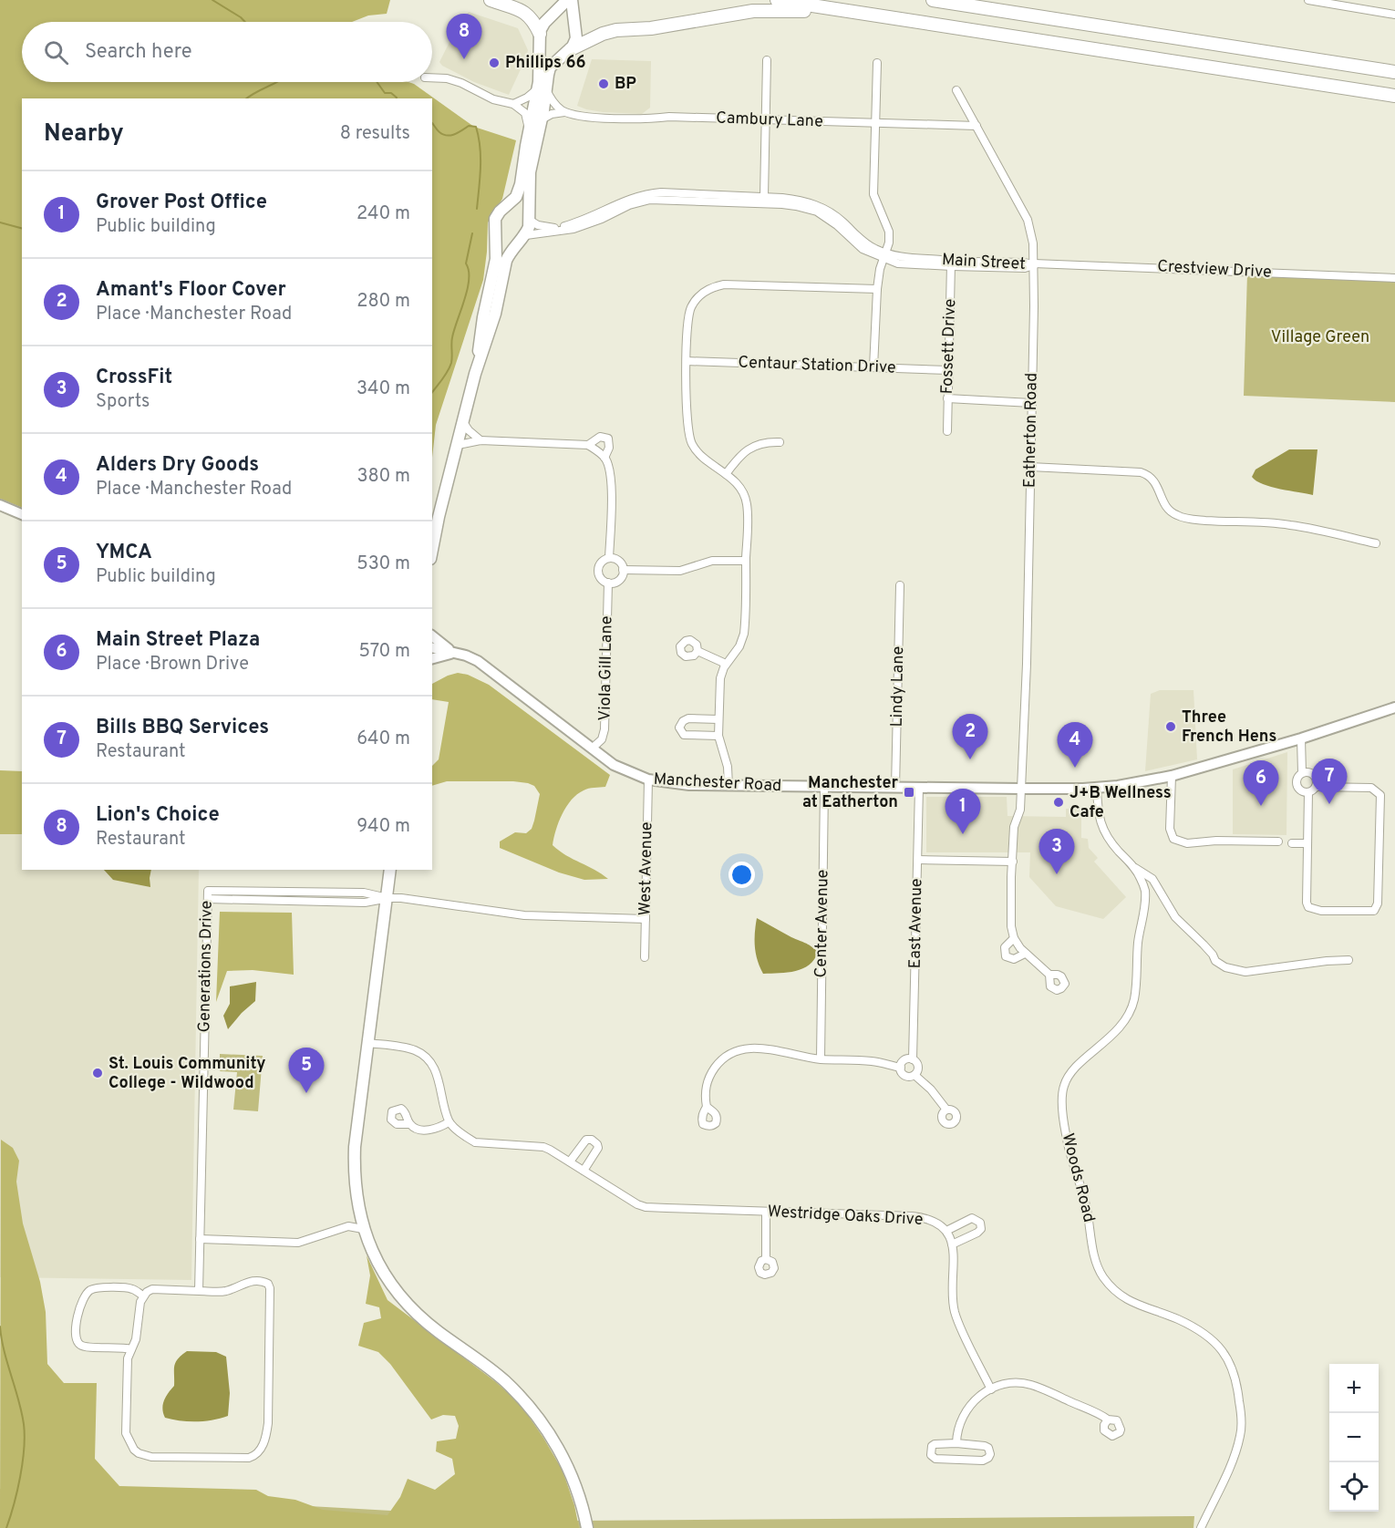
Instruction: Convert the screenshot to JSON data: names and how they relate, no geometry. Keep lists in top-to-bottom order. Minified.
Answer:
{"streets":{"street":["Cambury Lane","Main Street","Crestview Drive","Fossett Drive","Centaur Station Drive","Eatherton Road","Viola Gill Lane","Lindy Lane","Manchester Road","West Avenue","Center Avenue","East Avenue","Generations Drive","Woods Road","Westridge Oaks Drive"]},"crossings":[["Cambury Lane","Eatherton Road"],["Main Street","Crestview Drive"],["Main Street","Fossett Drive"],["Main Street","Eatherton Road"],["Crestview Drive","Eatherton Road"],["Fossett Drive","Centaur Station Drive"],["Eatherton Road","Manchester Road"],["Viola Gill Lane","Manchester Road"],["Lindy Lane","Manchester Road"],["Manchester Road","West Avenue"],["Manchester Road","Center Avenue"],["Manchester Road","East Avenue"],["Manchester Road","Woods Road"]],"parks":["Village Green"],"places":{"other":["Phillips 66","BP","Three French Hens","J+B Wellness Cafe","St. Louis Community College - Wildwood"],"transit":["Manchester at Eatherton"]},"page":{"pins":["8","2","4","7","6","1","3","5"],"search":"Search here","heading":["Nearby","8 results"],"list":[{"mark":"1","name":"Grover Post Office","note":"Public building","value":"240 m"},{"mark":"2","name":"Amant's Floor Cover","note":"Place · Manchester Road","value":"280 m"},{"mark":"3","name":"CrossFit","note":"Sports","value":"340 m"},{"mark":"4","name":"Alders Dry Goods","note":"Place · Manchester Road","value":"380 m"},{"mark":"5","name":"YMCA","note":"Public building","value":"530 m"},{"mark":"6","name":"Main Street Plaza","note":"Place · Brown Drive","value":"570 m"},{"mark":"7","name":"Bills BBQ Services","note":"Restaurant","value":"640 m"},{"mark":"8","name":"Lion's Choice","note":"Restaurant","value":"940 m"}],"map_buttons":["+","−"]}}
